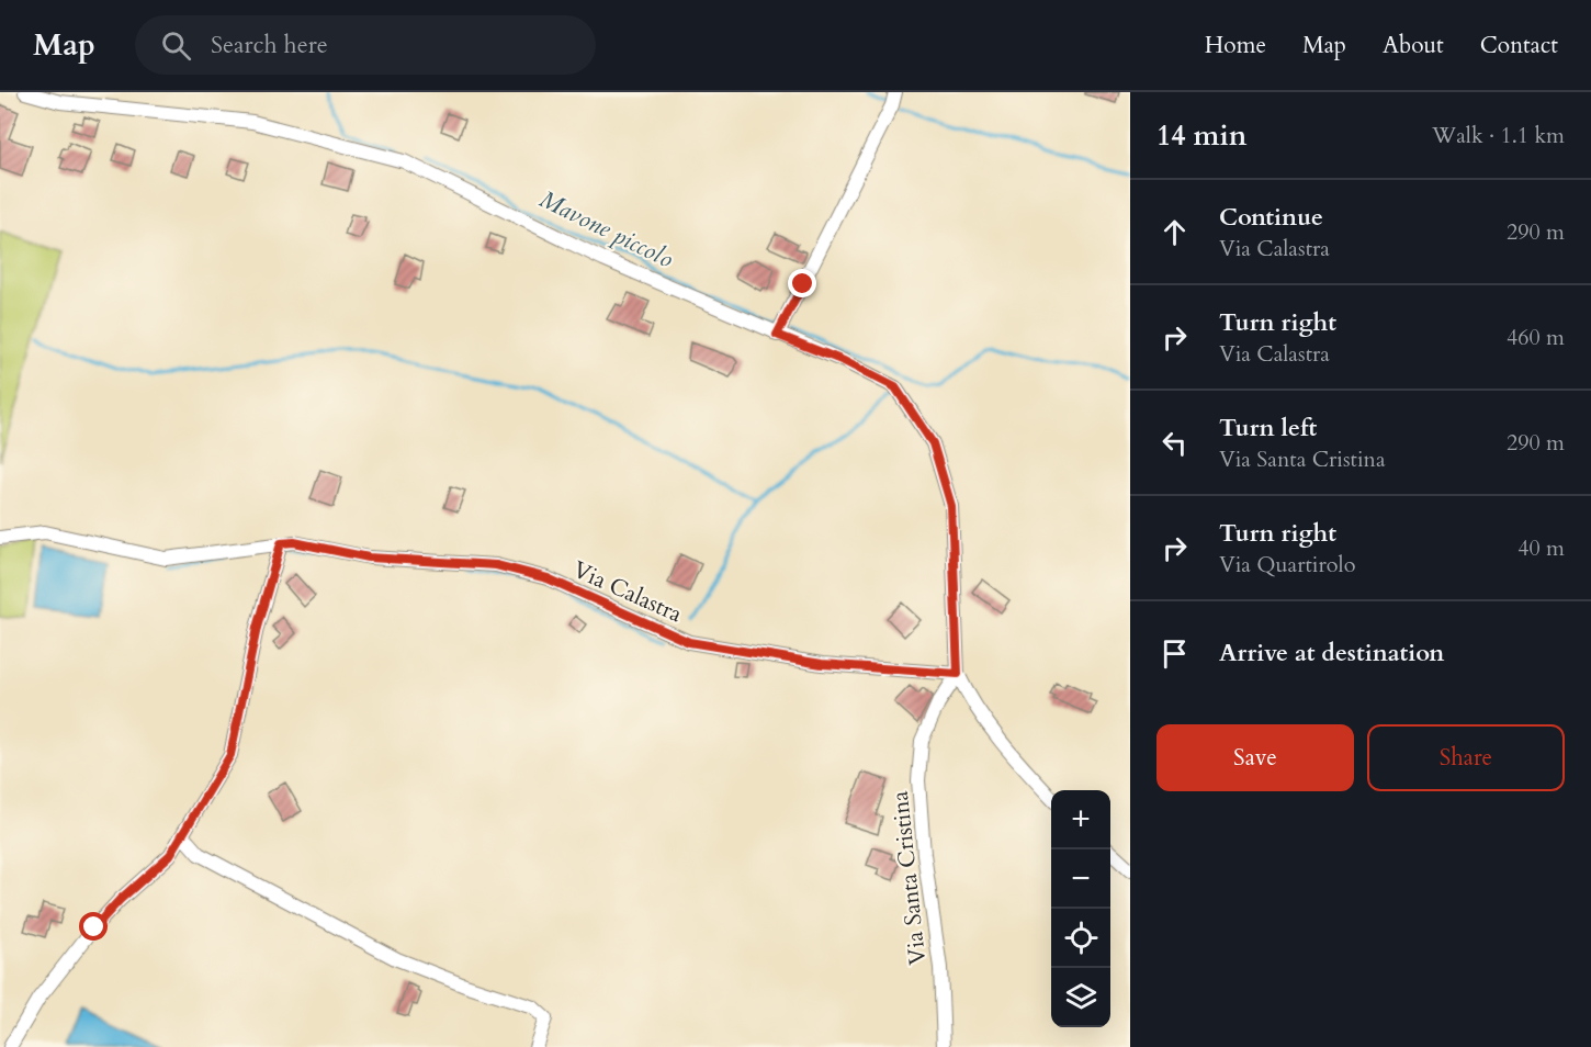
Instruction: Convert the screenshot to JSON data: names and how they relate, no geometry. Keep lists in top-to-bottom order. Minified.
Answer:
{"streets":{"street":["Via Calastra","Via Santa Cristina"]},"crossings":[["Via Calastra","Via Santa Cristina"]],"water":["Mavone piccolo"],"page":{"header":"Map","search":"Search here","nav":["Home","Map","About","Contact"],"heading":["14 min","Walk · 1.1 km"],"list":[["Continue","Via Calastra","290 m"],["Turn right","Via Calastra","460 m"],["Turn left","Via Santa Cristina","290 m"],["Turn right","Via Quartirolo","40 m"],"Arrive at destination"],"buttons":["Save","Share"],"map_buttons":["+","−"]}}
